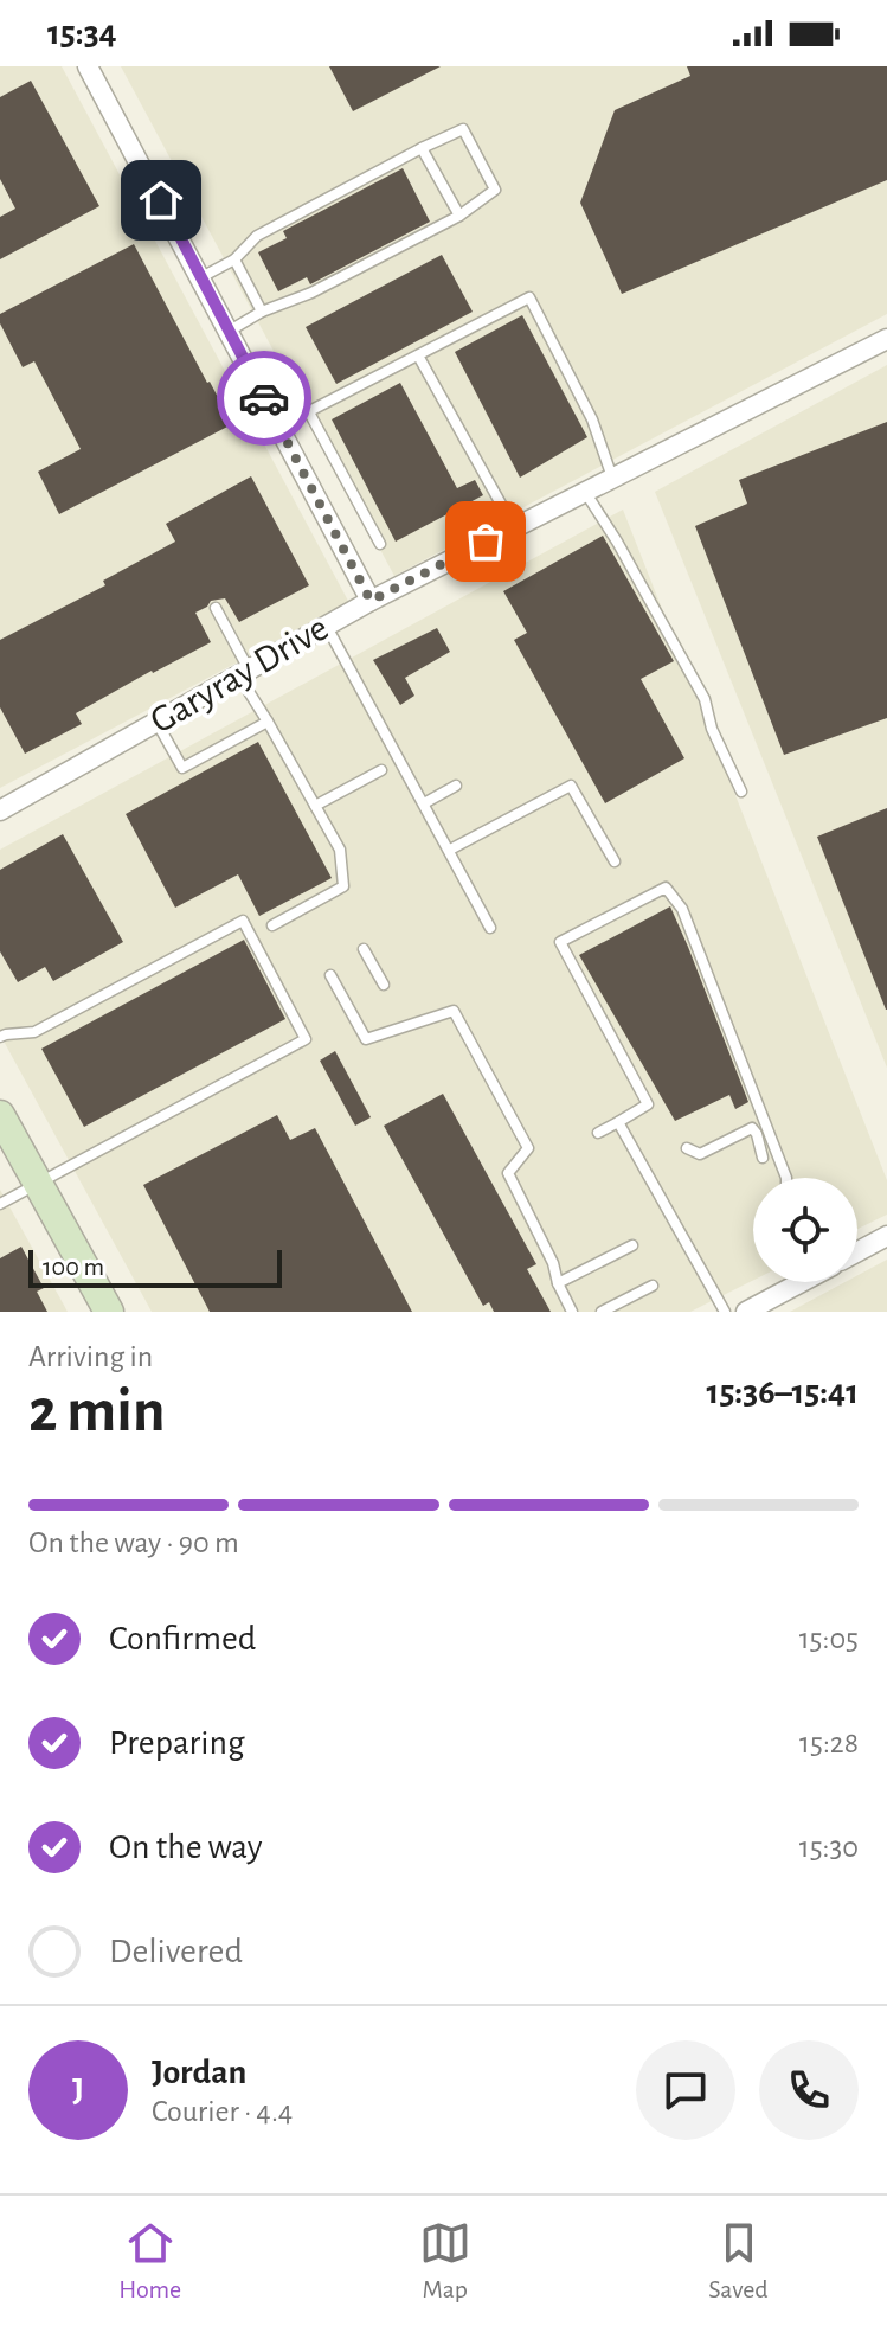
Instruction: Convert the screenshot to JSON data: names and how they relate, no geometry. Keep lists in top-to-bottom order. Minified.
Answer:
{"streets":{"street":["Garyray Drive"]},"scale_bar":"100 m","page":{"status":"15:34","scale":"100 m","heading":["2 min","Arriving in","15:36–15:41"],"panel":["Jordan","Courier · 4.4"],"bar":"On the way · 90 m","list":[["Confirmed","15:05"],["Preparing","15:28"],["On the way","15:30"],"Delivered"],"round":"J","tabs":["Home","Map","Saved"]}}
